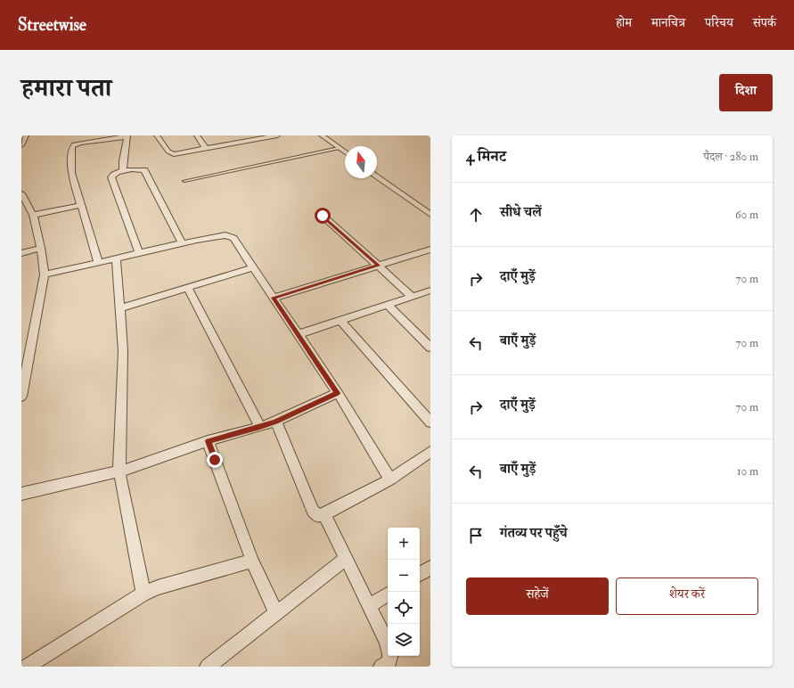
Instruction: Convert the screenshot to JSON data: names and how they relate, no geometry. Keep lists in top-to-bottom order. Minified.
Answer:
{"north":"top","page":{"header":"Streetwise","nav":["होम","मानचित्र","परिचय","संपर्क"],"title":"हमारा पता","buttons":["दिशा",["सहेजें","शेयर करें"]],"heading":["4 मिनट","पैदल · 280 m"],"list":[["सीधे चलें","60 m"],["दाएँ मुड़ें","70 m"],["बाएँ मुड़ें","70 m"],["दाएँ मुड़ें","70 m"],["बाएँ मुड़ें","10 m"],"गंतव्य पर पहुँचे"],"map_buttons":["+","−"]}}
